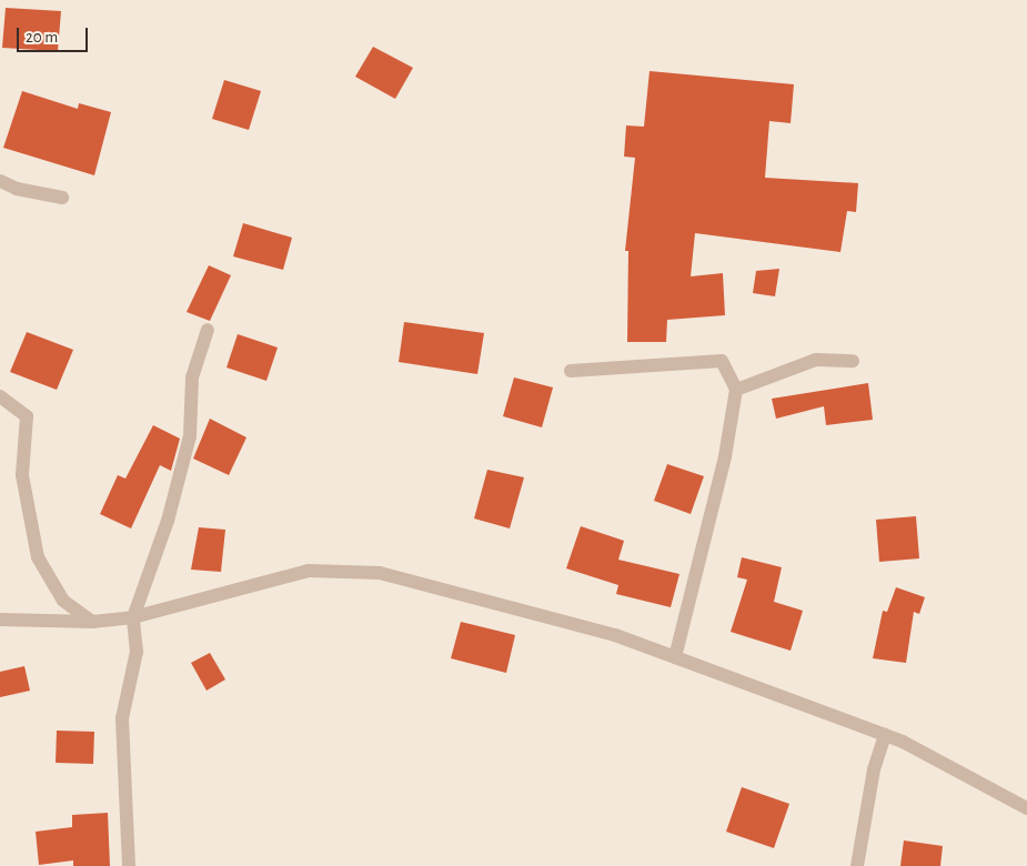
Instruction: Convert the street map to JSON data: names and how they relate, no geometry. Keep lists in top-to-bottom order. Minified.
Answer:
{"scale_bar":"20 m"}
